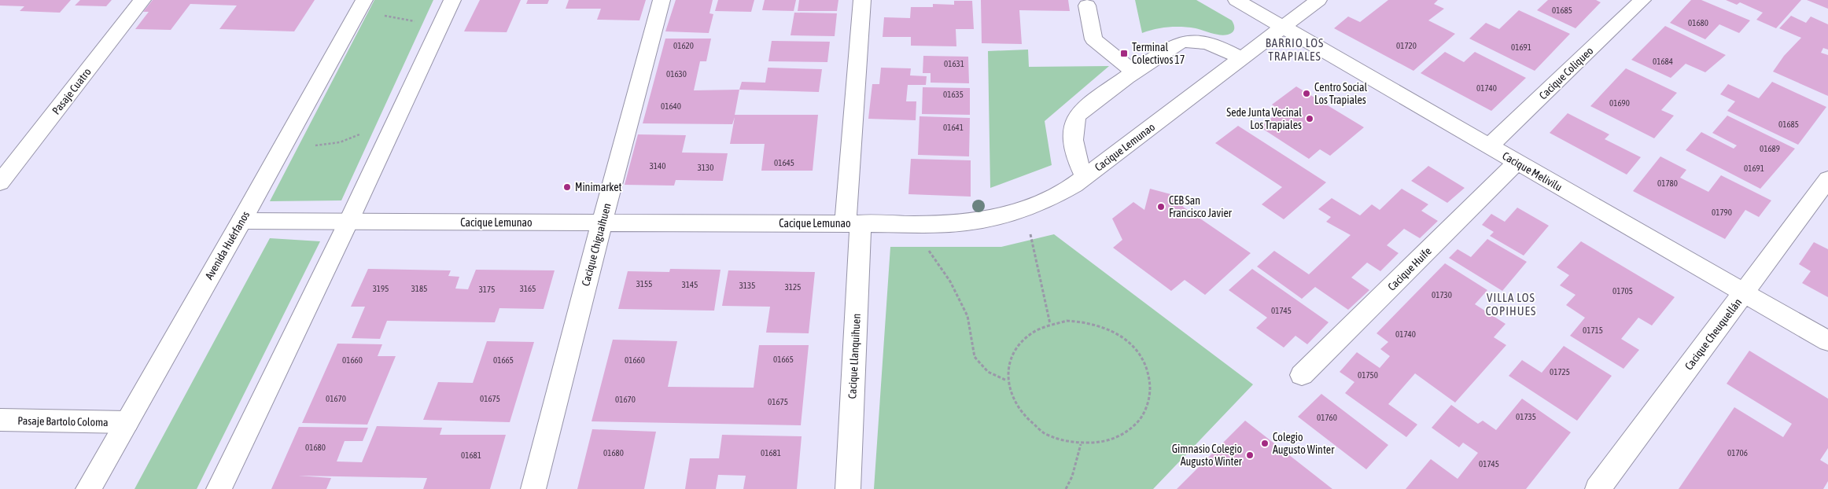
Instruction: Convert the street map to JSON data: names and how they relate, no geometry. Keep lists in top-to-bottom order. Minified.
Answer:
{"streets":{"street":["Cacique Coliqueo","Pasaje Cuatro","Cacique Lemunao","Cacique Melivilu","Cacique Chiguaihuen","Avenida Huérfanos","Cacique Huife","Cacique Cheuquellán","Cacique Llanquihuen","Pasaje Bartolo Coloma"]},"crossings":[["Cacique Coliqueo","Cacique Melivilu"],["Cacique Lemunao","Cacique Melivilu"],["Cacique Lemunao","Cacique Chiguaihuen"],["Cacique Lemunao","Avenida Huérfanos"],["Cacique Lemunao","Cacique Llanquihuen"],["Cacique Melivilu","Cacique Huife"],["Cacique Melivilu","Cacique Cheuquellán"],["Avenida Huérfanos","Pasaje Bartolo Coloma"]],"districts":["BARRIO LOS TRAPIALES","VILLA LOS COPIHUES"],"places":{"transit":["Terminal Colectivos 17"],"other":["Centro Social Los Trapiales","Sede Junta Vecinal Los Trapiales","Minimarket","CEB San Francisco Javier","Colegio Augusto Winter","Gimnasio Colegio Augusto Winter"]},"house_numbers":["01685","01680","01620","01720","01691","01684","01631","01630","01740","01635","01690","01640","01685","01641","01689","01645","3140","3130","01691","01780","01790","3155","3145","3135","3125","3195","3185","3165","3175","01705","01730","01745","01715","01740","01665","01660","01665","01660","01725","01750","01670","01675","01670","01675","01735","01760","01680","01680","01681","01706","01681","01745"]}
